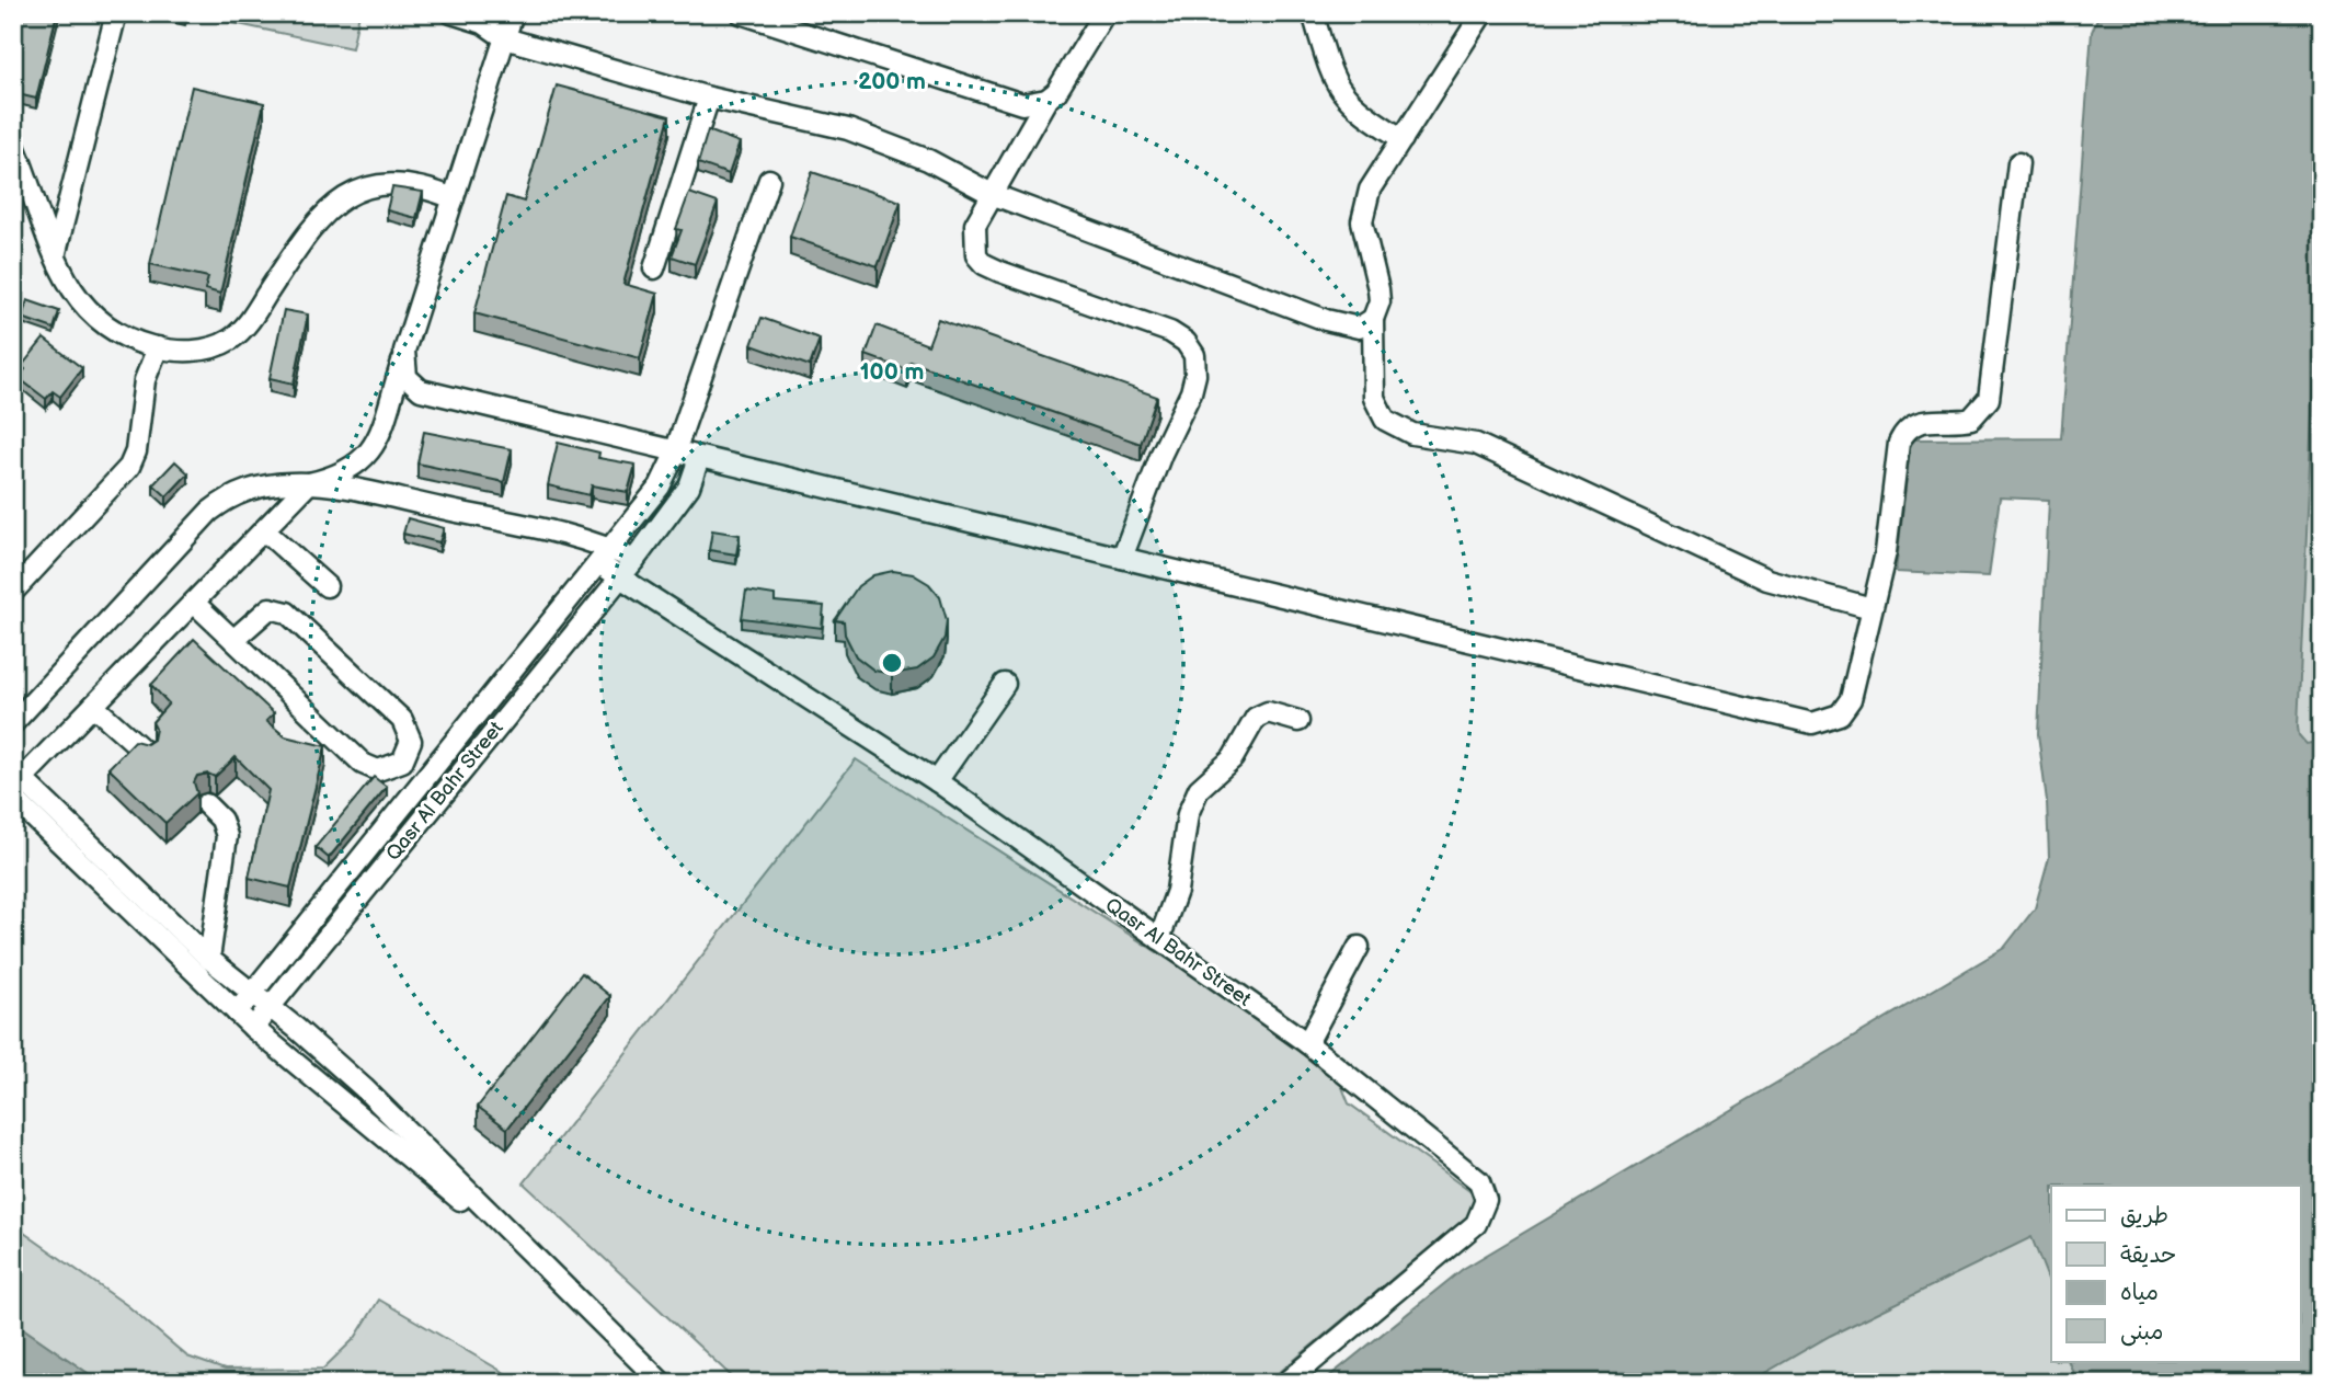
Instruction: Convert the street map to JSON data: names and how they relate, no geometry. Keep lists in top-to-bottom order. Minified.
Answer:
{"streets":{"street":["Qasr Al Bahr Street"]},"legend":["طريق","حديقة","مياه","مبنى"],"rings":["200 m","100 m"]}
